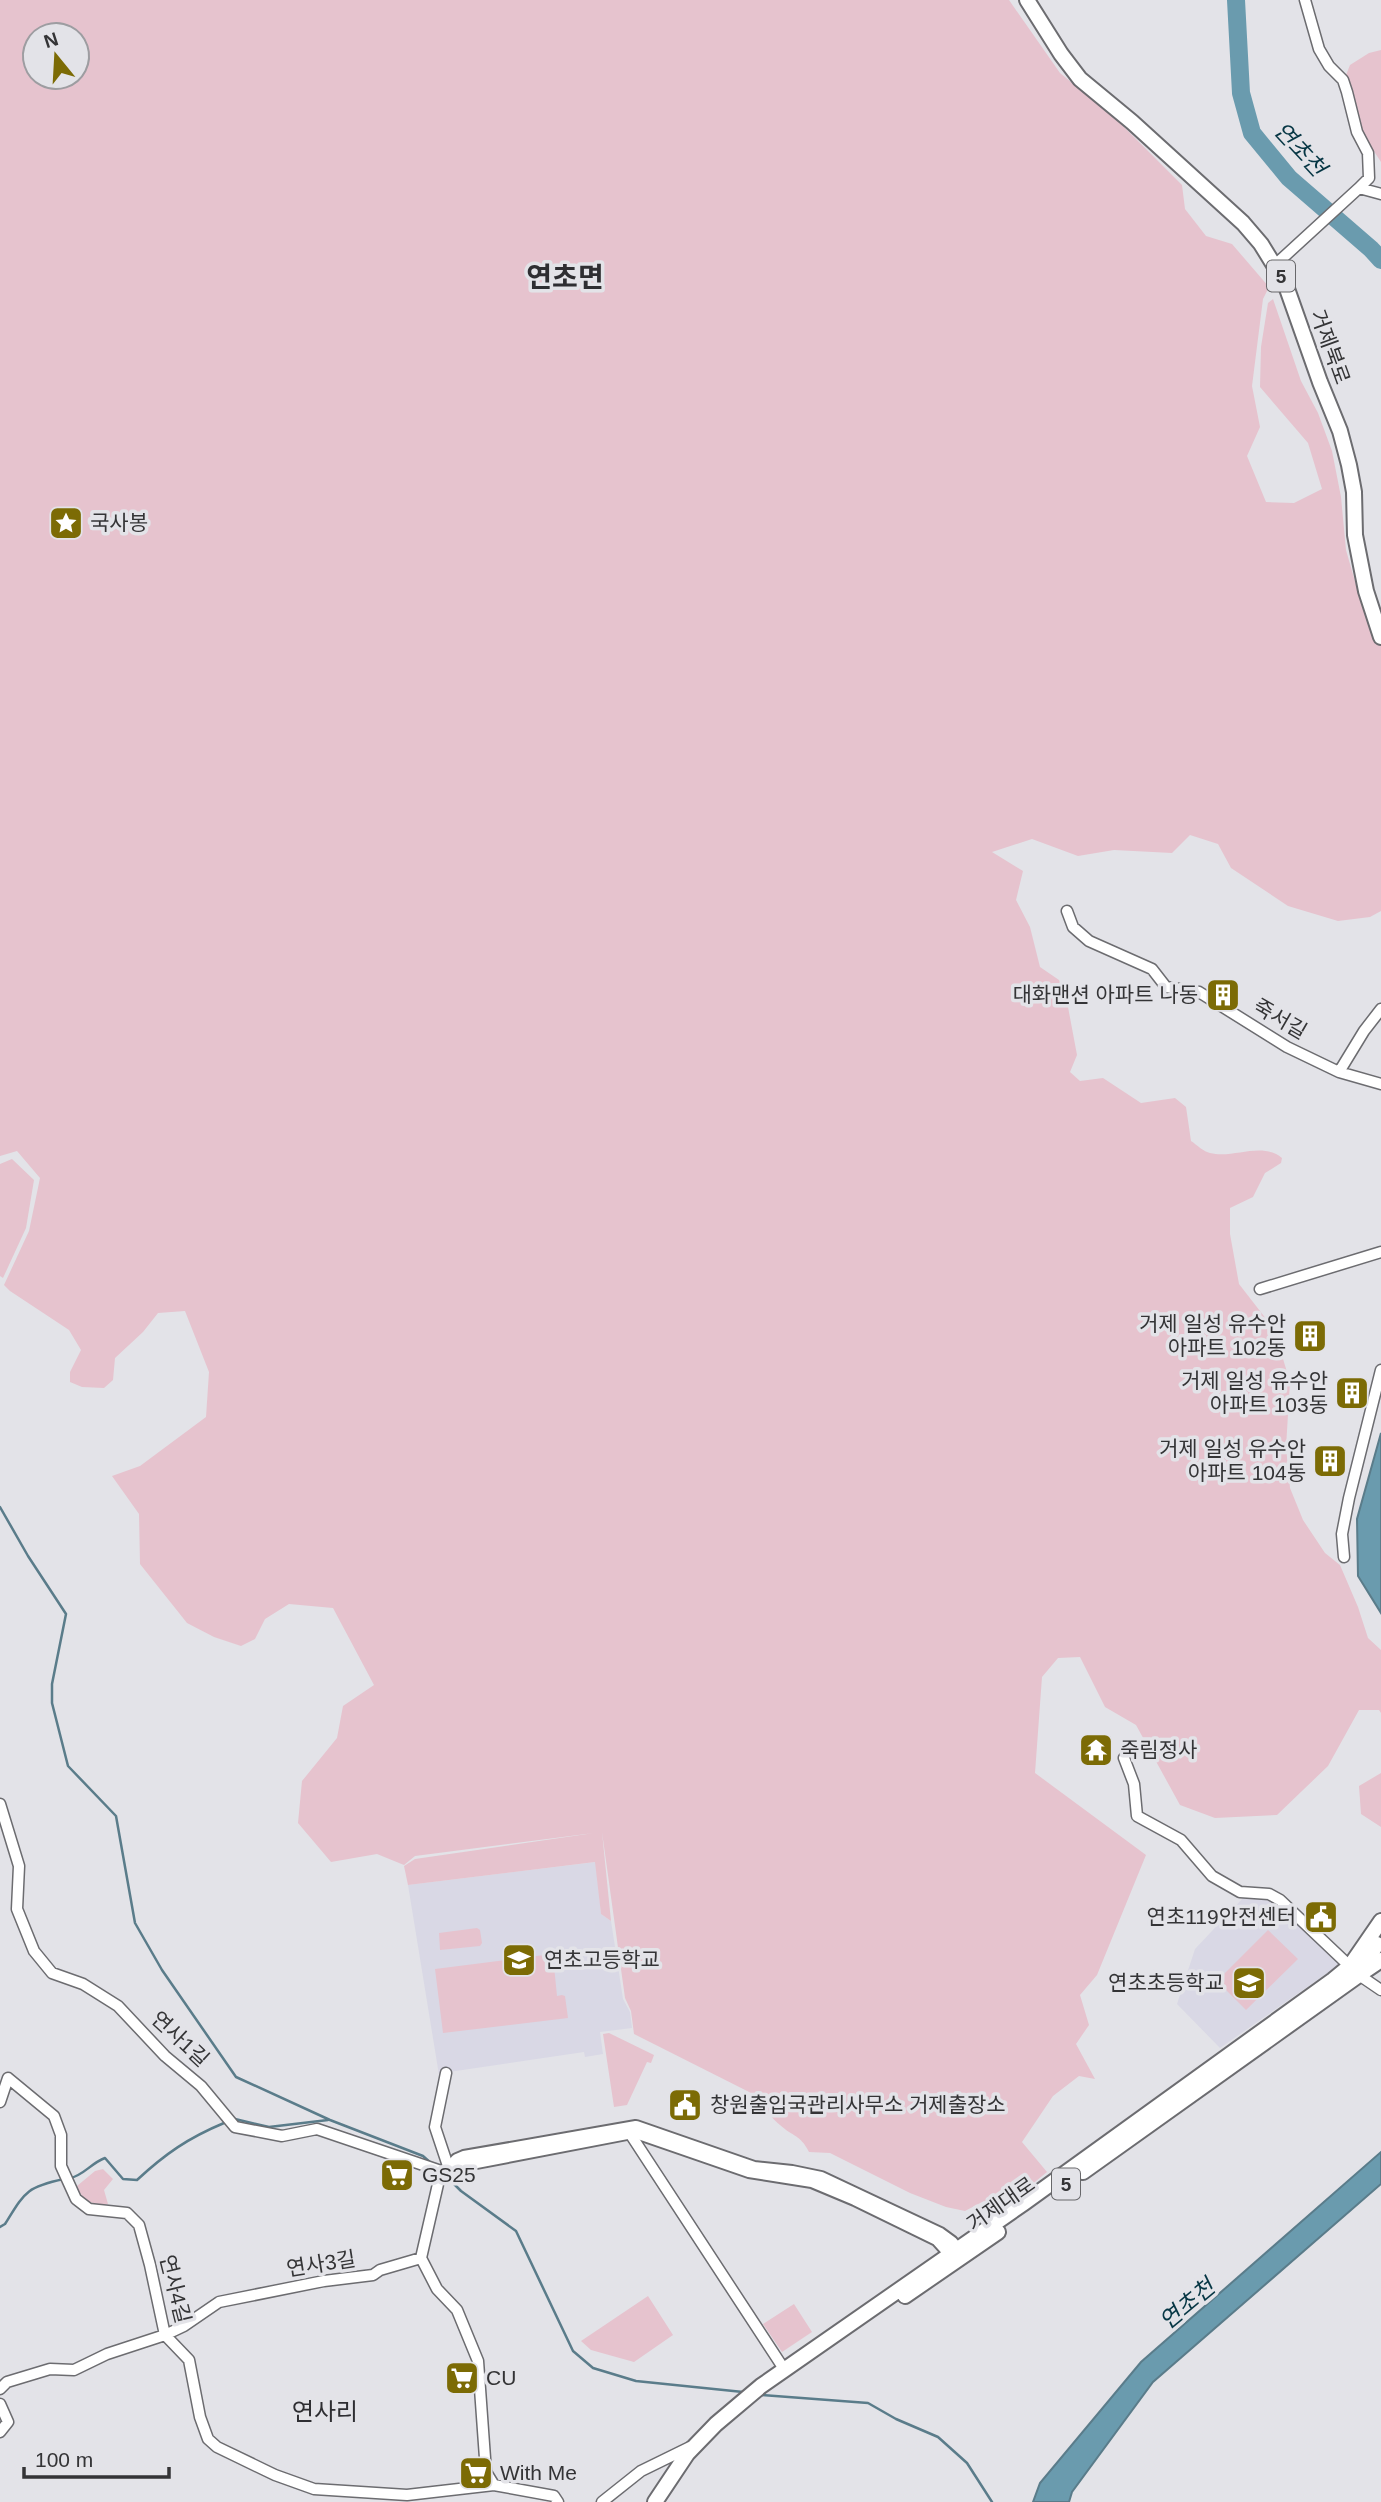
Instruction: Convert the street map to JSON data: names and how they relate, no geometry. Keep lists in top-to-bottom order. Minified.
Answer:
{"streets":{"main road":["5","거제북로","거제대로"],"street":["죽서길","연사1길","연사3길","연사4길"]},"crossings":[["연사3길","연사4길"]],"districts":["연초면","연사리"],"water":["연초천"],"places":{"place":["국사봉"],"building":["대화맨션 아파트 나동","거제 일성 유수안 아파트 102동","거제 일성 유수안 아파트 103동","거제 일성 유수안 아파트 104동"],"temple":["죽림정사"],"public building":["연초119안전센터","창원출입국관리사무소 거제출장소"],"school or university":["연초고등학교","연초초등학교"],"supermarket":["GS25","CU","With Me"]},"scale_bar":"100 m","north":"top"}
